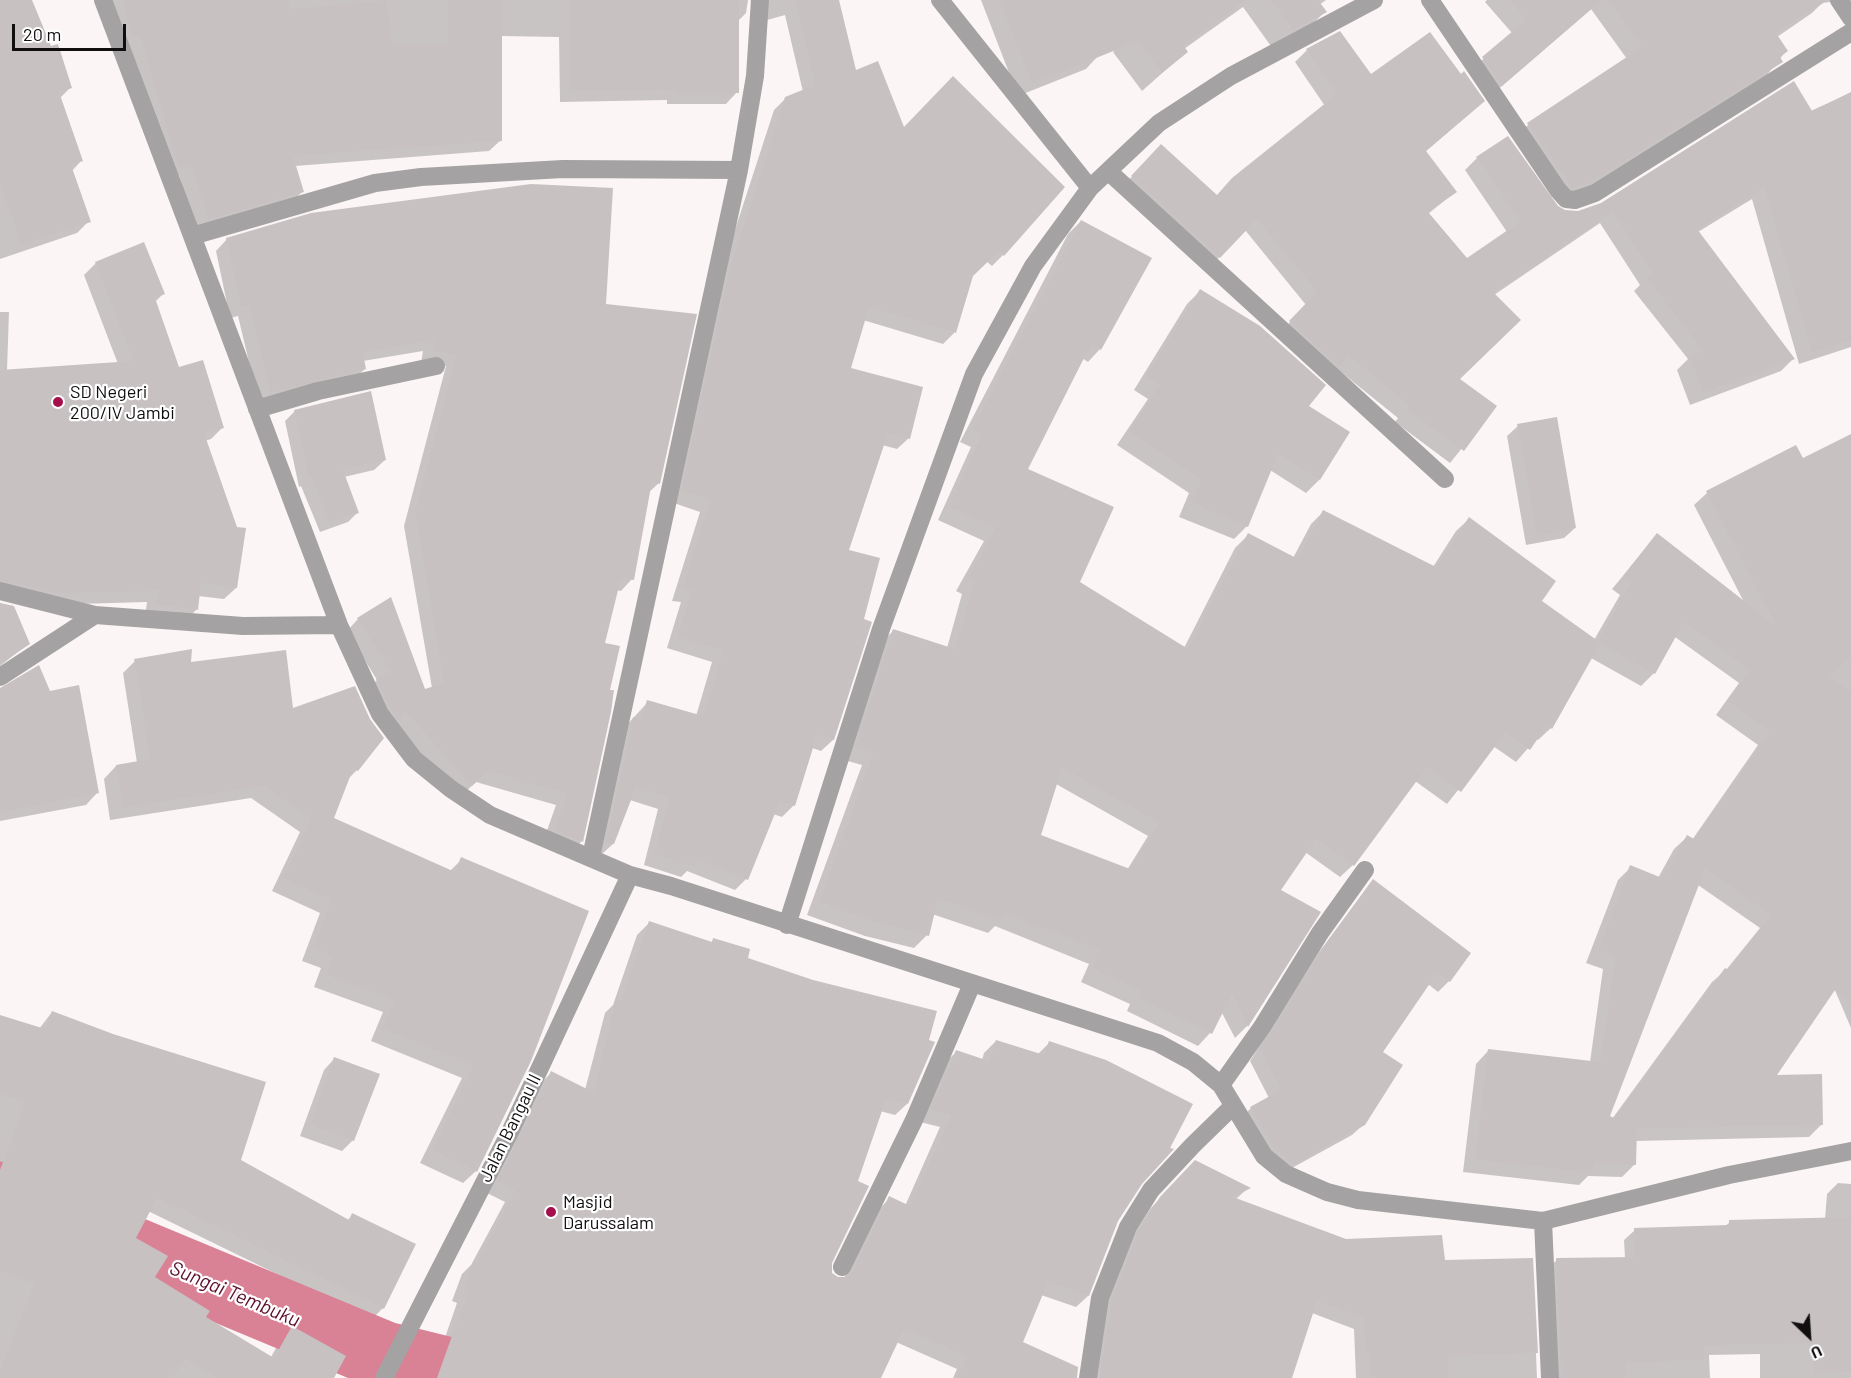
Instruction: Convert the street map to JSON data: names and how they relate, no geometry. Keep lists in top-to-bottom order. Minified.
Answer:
{"streets":{"street":["Jalan Bangau II"]},"water":["Sungai Tembuku"],"places":["SD Negeri 200/IV Jambi","Masjid Darussalam"],"scale_bar":"20 m","north":"bottom right"}
